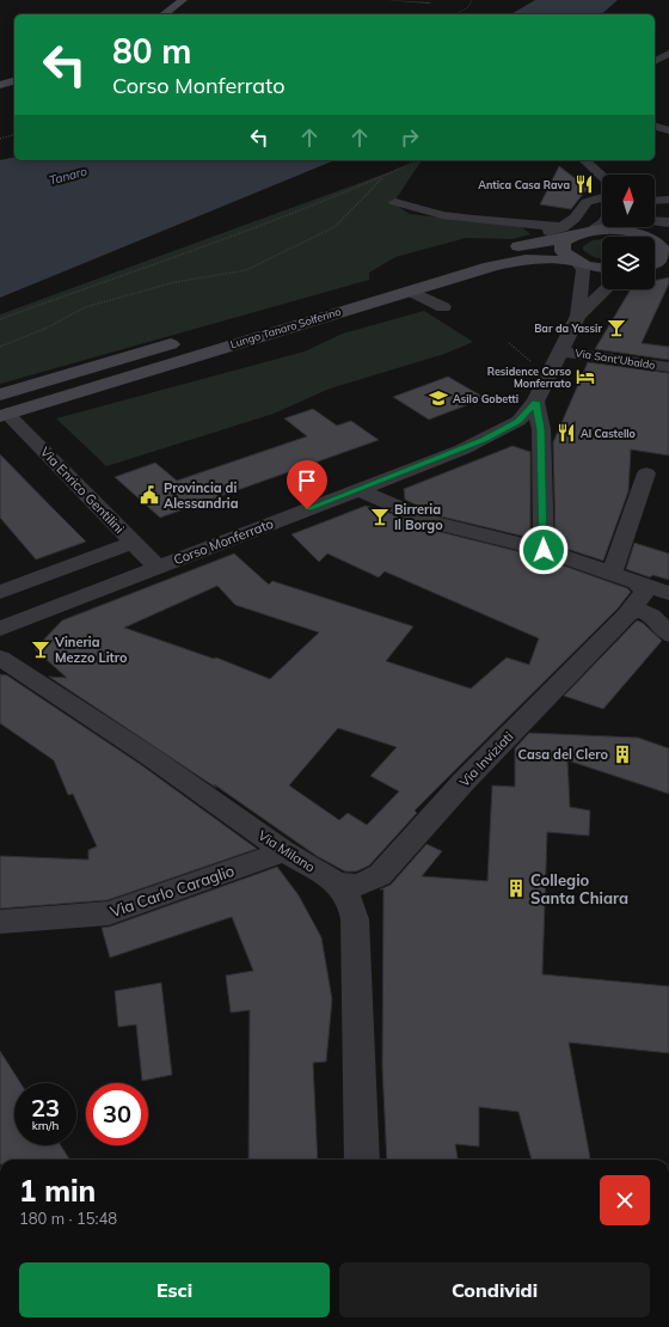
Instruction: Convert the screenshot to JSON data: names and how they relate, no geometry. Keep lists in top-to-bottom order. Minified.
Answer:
{"streets":{"main road":["Lungo Tanaro Solferino"],"street":["Via Sant'Ubaldo","Via Enrico Gentilini","Corso Monferrato","Via Inviziati","Via Milano","Via Carlo Caraglio"]},"crossings":[["Lungo Tanaro Solferino","Via Enrico Gentilini"],["Lungo Tanaro Solferino","Corso Monferrato"],["Via Sant'Ubaldo","Corso Monferrato"],["Via Enrico Gentilini","Corso Monferrato"],["Via Inviziati","Via Milano"],["Via Milano","Via Carlo Caraglio"]],"water":["Tanaro"],"places":{"restaurant":["Antica Casa Rava","Al Castello"],"bar":["Bar da Yassir","Birreria Il Borgo","Vineria Mezzo Litro"],"hotel":["Residence Corso Monferrato"],"school or university":["Asilo Gobetti"],"public building":["Provincia di Alessandria"],"building":["Casa del Clero","Collegio Santa Chiara"]},"north":"top","page":{"turn":["80 m","Corso Monferrato"],"speed":"23 km/h","limit":"30","heading":["1 min","180 m · 15:48"],"buttons":["Esci","Condividi"]}}
